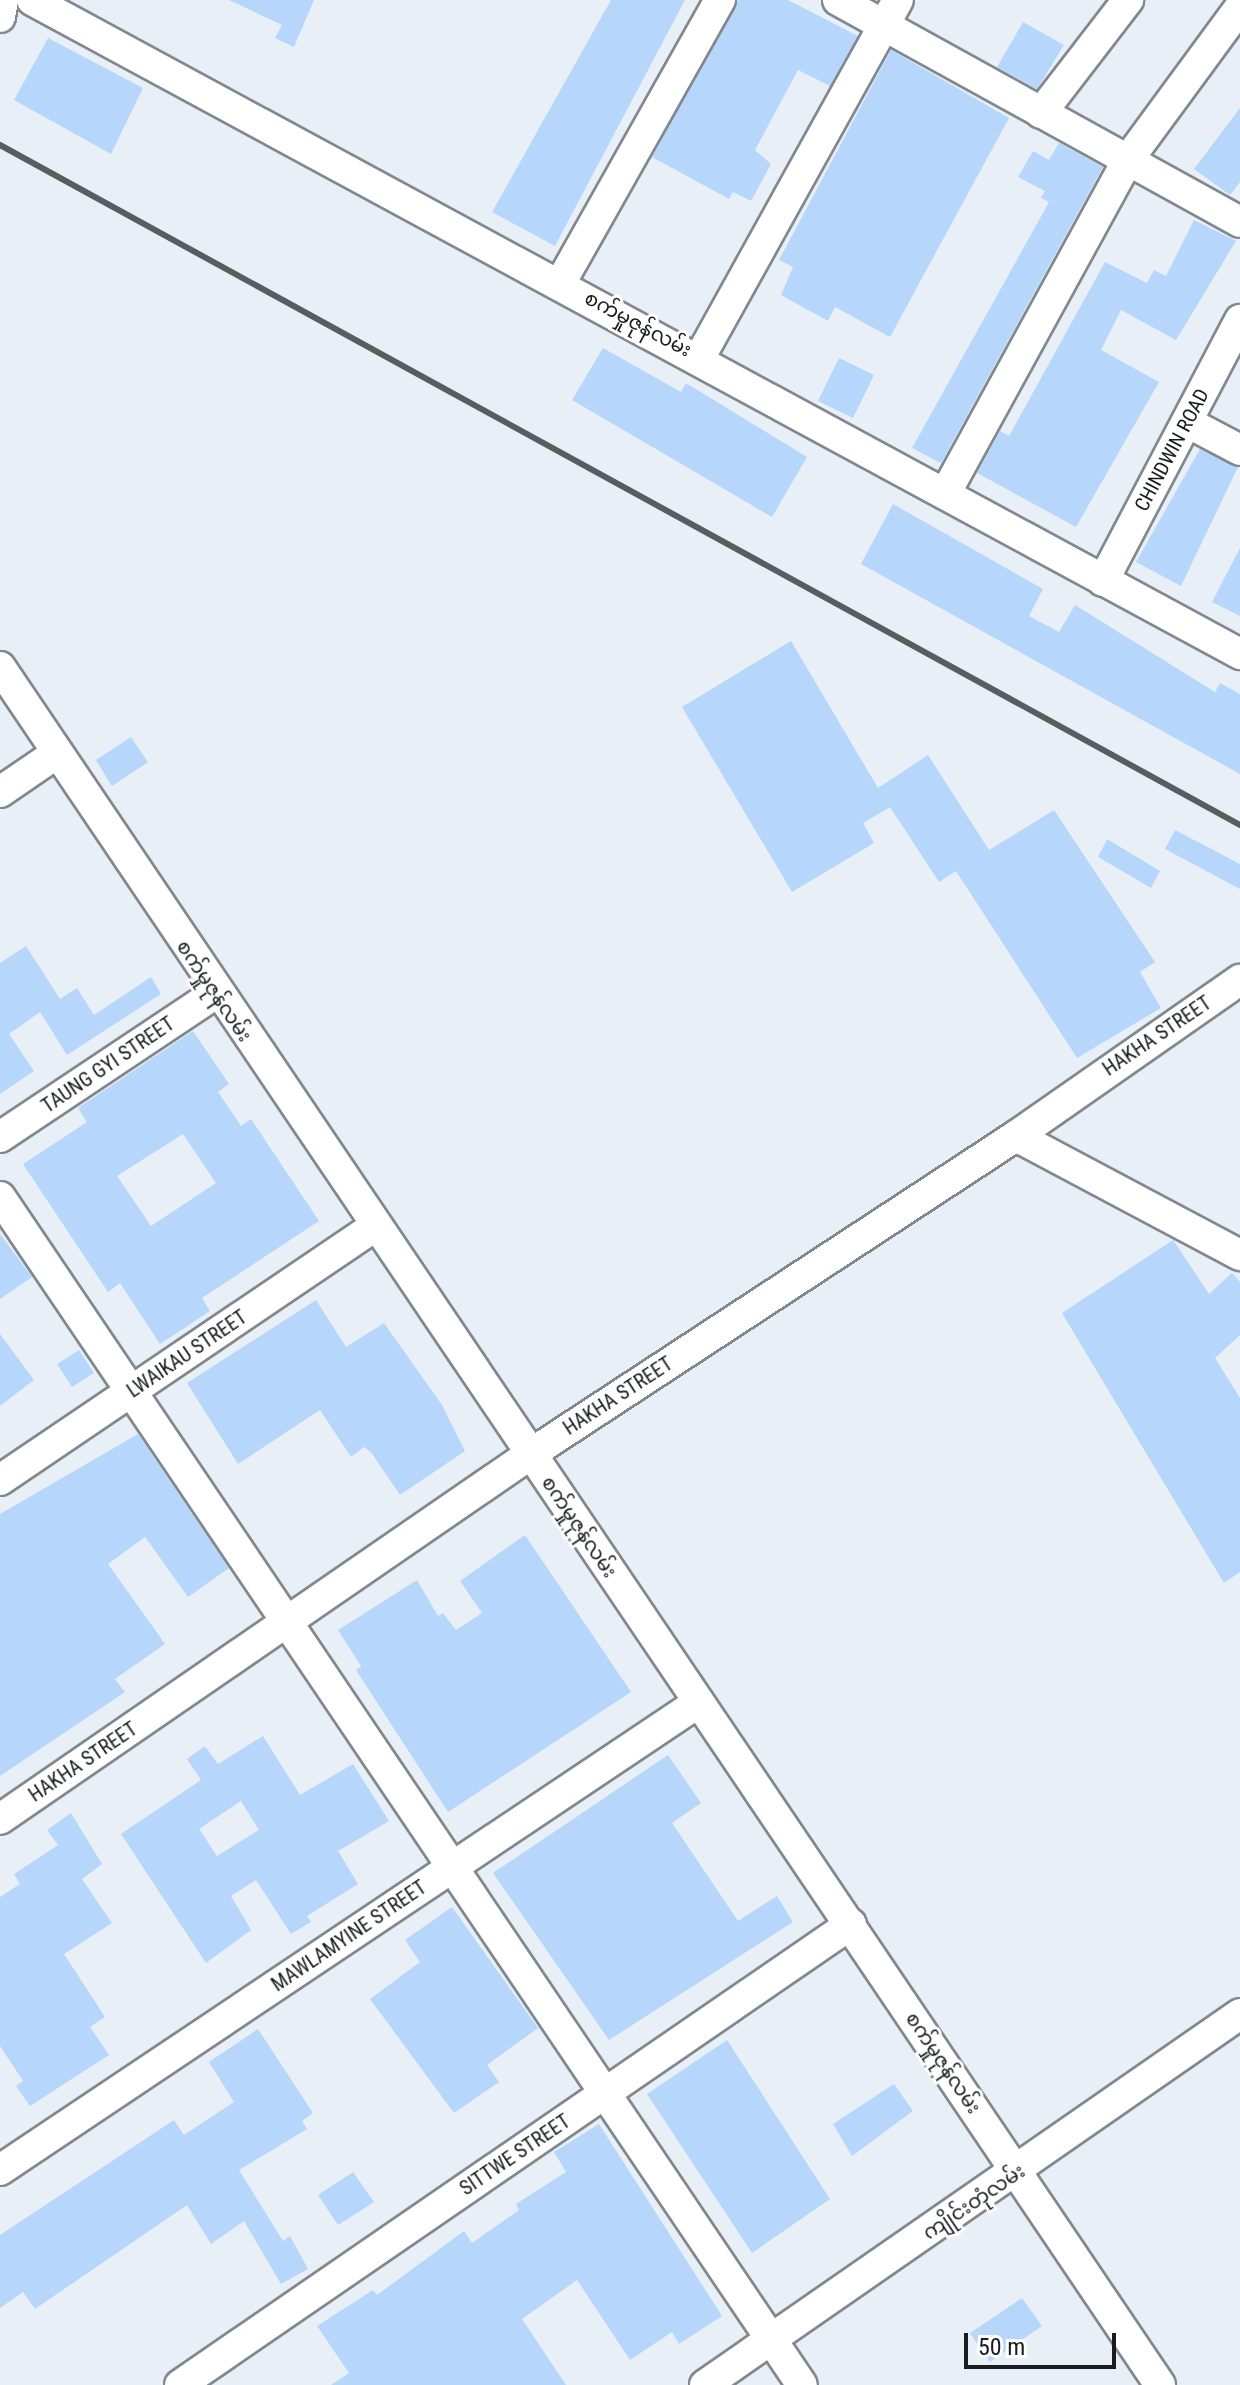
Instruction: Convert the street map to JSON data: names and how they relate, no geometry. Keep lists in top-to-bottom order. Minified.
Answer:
{"streets":{"street":["စက်မှုဇုန်လမ်း","CHINDWIN ROAD","HAKHA STREET","TAUNG GYI STREET","LWAIKAU STREET","MAWLAMYINE STREET","SITTWE STREET","ကျိုင်းတုံလမ်း"]},"crossings":[["စက်မှုဇုန်လမ်း","CHINDWIN ROAD"],["စက်မှုဇုန်လမ်း","HAKHA STREET"],["စက်မှုဇုန်လမ်း","TAUNG GYI STREET"],["စက်မှုဇုန်လမ်း","LWAIKAU STREET"],["စက်မှုဇုန်လမ်း","MAWLAMYINE STREET"],["စက်မှုဇုန်လမ်း","SITTWE STREET"],["စက်မှုဇုန်လမ်း","ကျိုင်းတုံလမ်း"]],"scale_bar":"50 m"}
